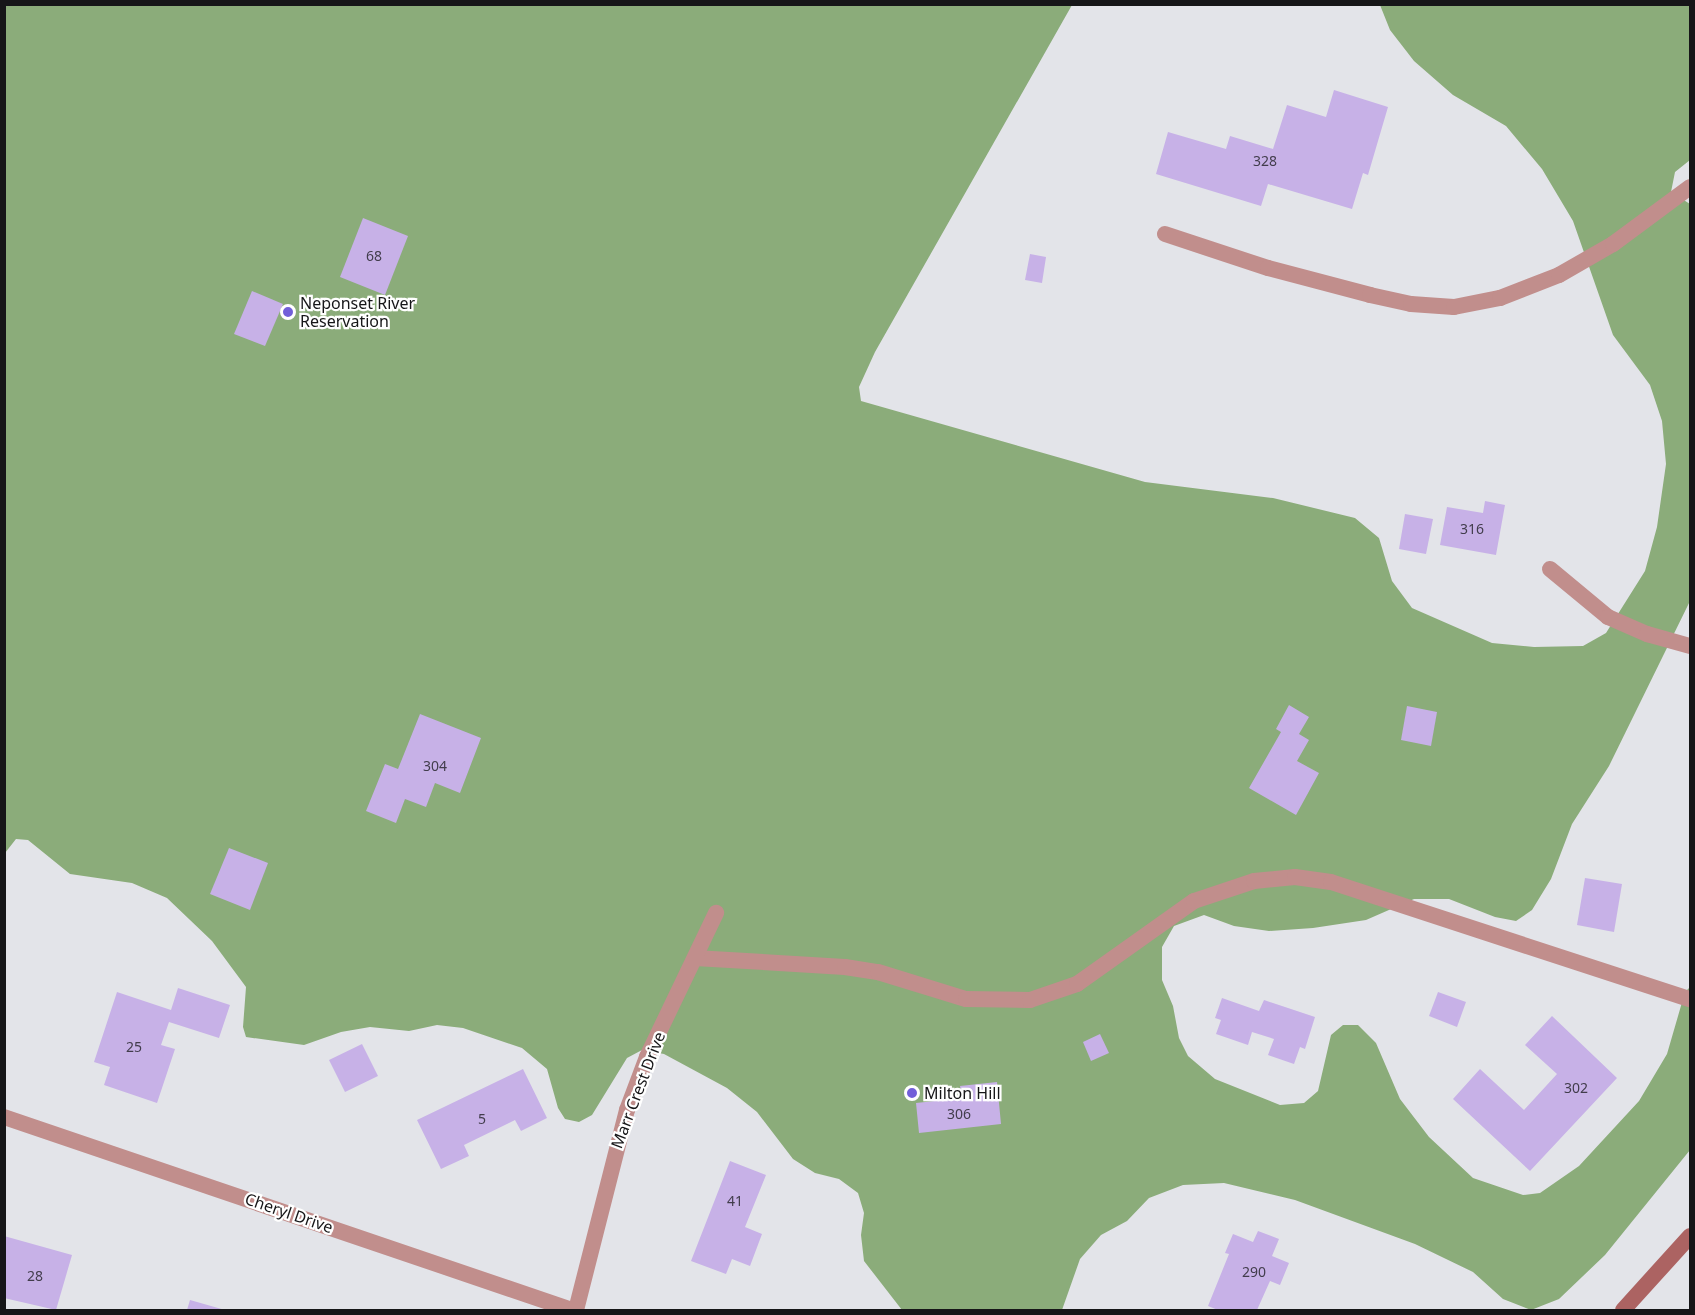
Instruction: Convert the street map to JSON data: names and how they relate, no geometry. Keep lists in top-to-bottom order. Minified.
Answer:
{"streets":{"street":["Marr Crest Drive","Cheryl Drive"]},"crossings":[["Marr Crest Drive","Cheryl Drive"]],"places":["Neponset River Reservation","Milton Hill"],"house_numbers":["328","68","316","304","25","302","306","5","41","290","28"]}
